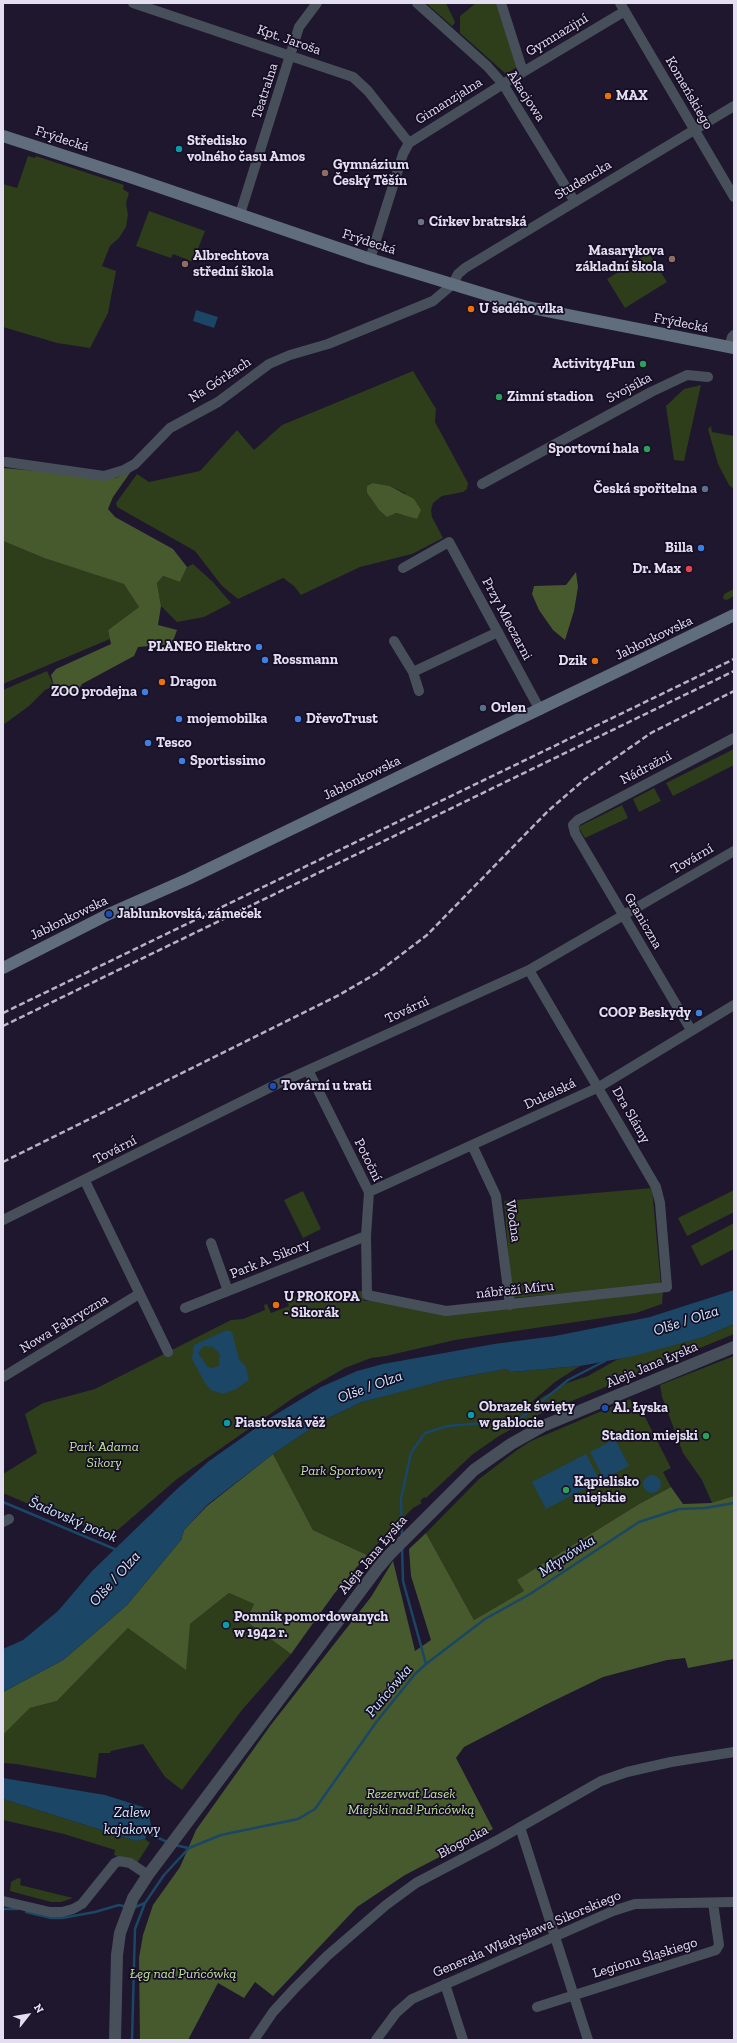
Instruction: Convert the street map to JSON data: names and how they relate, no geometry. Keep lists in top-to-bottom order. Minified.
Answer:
{"streets":{"main road":["Frýdecká","Jabłonkowska"],"street":["Gymnazijní","Kpt. Jaroša","Teatralna","Komeńskiego","Akacjowa","Gimanzjalna","Studencka","Na Górkach","Svojsíka","Przy Mleczarni","Nádražní","Tovární","Graniczna","Dukelská","Dra Slámy","Potoční","Wodna","Park A. Sikory","nábřeží Míru","Nowa Fabryczna","Aleja Jana Łyska","Błogocka","Generała Władysława Sikorskiego","Legionu Śląskiego"]},"crossings":[["Gymnazijní","Komeńskiego"],["Gymnazijní","Akacjowa"],["Gymnazijní","Gimanzjalna"],["Kpt. Jaroša","Teatralna"],["Kpt. Jaroša","Gimanzjalna"],["Teatralna","Frýdecká"],["Komeńskiego","Studencka"],["Akacjowa","Gimanzjalna"],["Akacjowa","Studencka"],["Frýdecká","Studencka"],["Frýdecká","Na Górkach"],["Studencka","Na Górkach"],["Przy Mleczarni","Jabłonkowska"],["Nádražní","Graniczna"],["Tovární","Graniczna"],["Tovární","Dra Slámy"],["Tovární","Potoční"],["Tovární","Nowa Fabryczna"],["Graniczna","Dukelská"],["Dukelská","Dra Slámy"],["Dukelská","Potoční"],["Dukelská","Wodna"],["Dra Slámy","nábřeží Míru"],["Potoční","Park A. Sikory"],["Potoční","nábřeží Míru"],["Wodna","nábřeží Míru"],["Generała Władysława Sikorskiego","Legionu Śląskiego"]],"water":["Olše / Olza","Šadovský potok","Młynówka","Puńcówka","Zalew kajakowy"],"parks":["Park Adama Sikory","Park Sportowy","Rezerwat Lasek Miejski nad Puńcówką","Łęg nad Puńcówką"],"places":["MAX","Středisko volného času Amos","Gymnázium Český Těšín","Církev bratrská","Masarykova základní škola","Albrechtova střední škola","U šedého vlka","Activity4Fun","Zimní stadion","Sportovní hala","Česká spořitelna","Billa","Dr. Max","PLANEO Elektro","Rossmann","Dzik","Dragon","ZOO prodejna","Orlen","mojemobilka","DřevoTrust","Tesco","Sportissimo","Jablunkovská, zámeček","COOP Beskydy","Tovární u trati","U PROKOPA - Sikorák","Al. Łyska","Obrazek święty w gablocie","Piastovská věž","Stadion miejski","Kąpielisko miejskie","Pomnik pomordowanych w 1942 r."],"north":"top right"}
